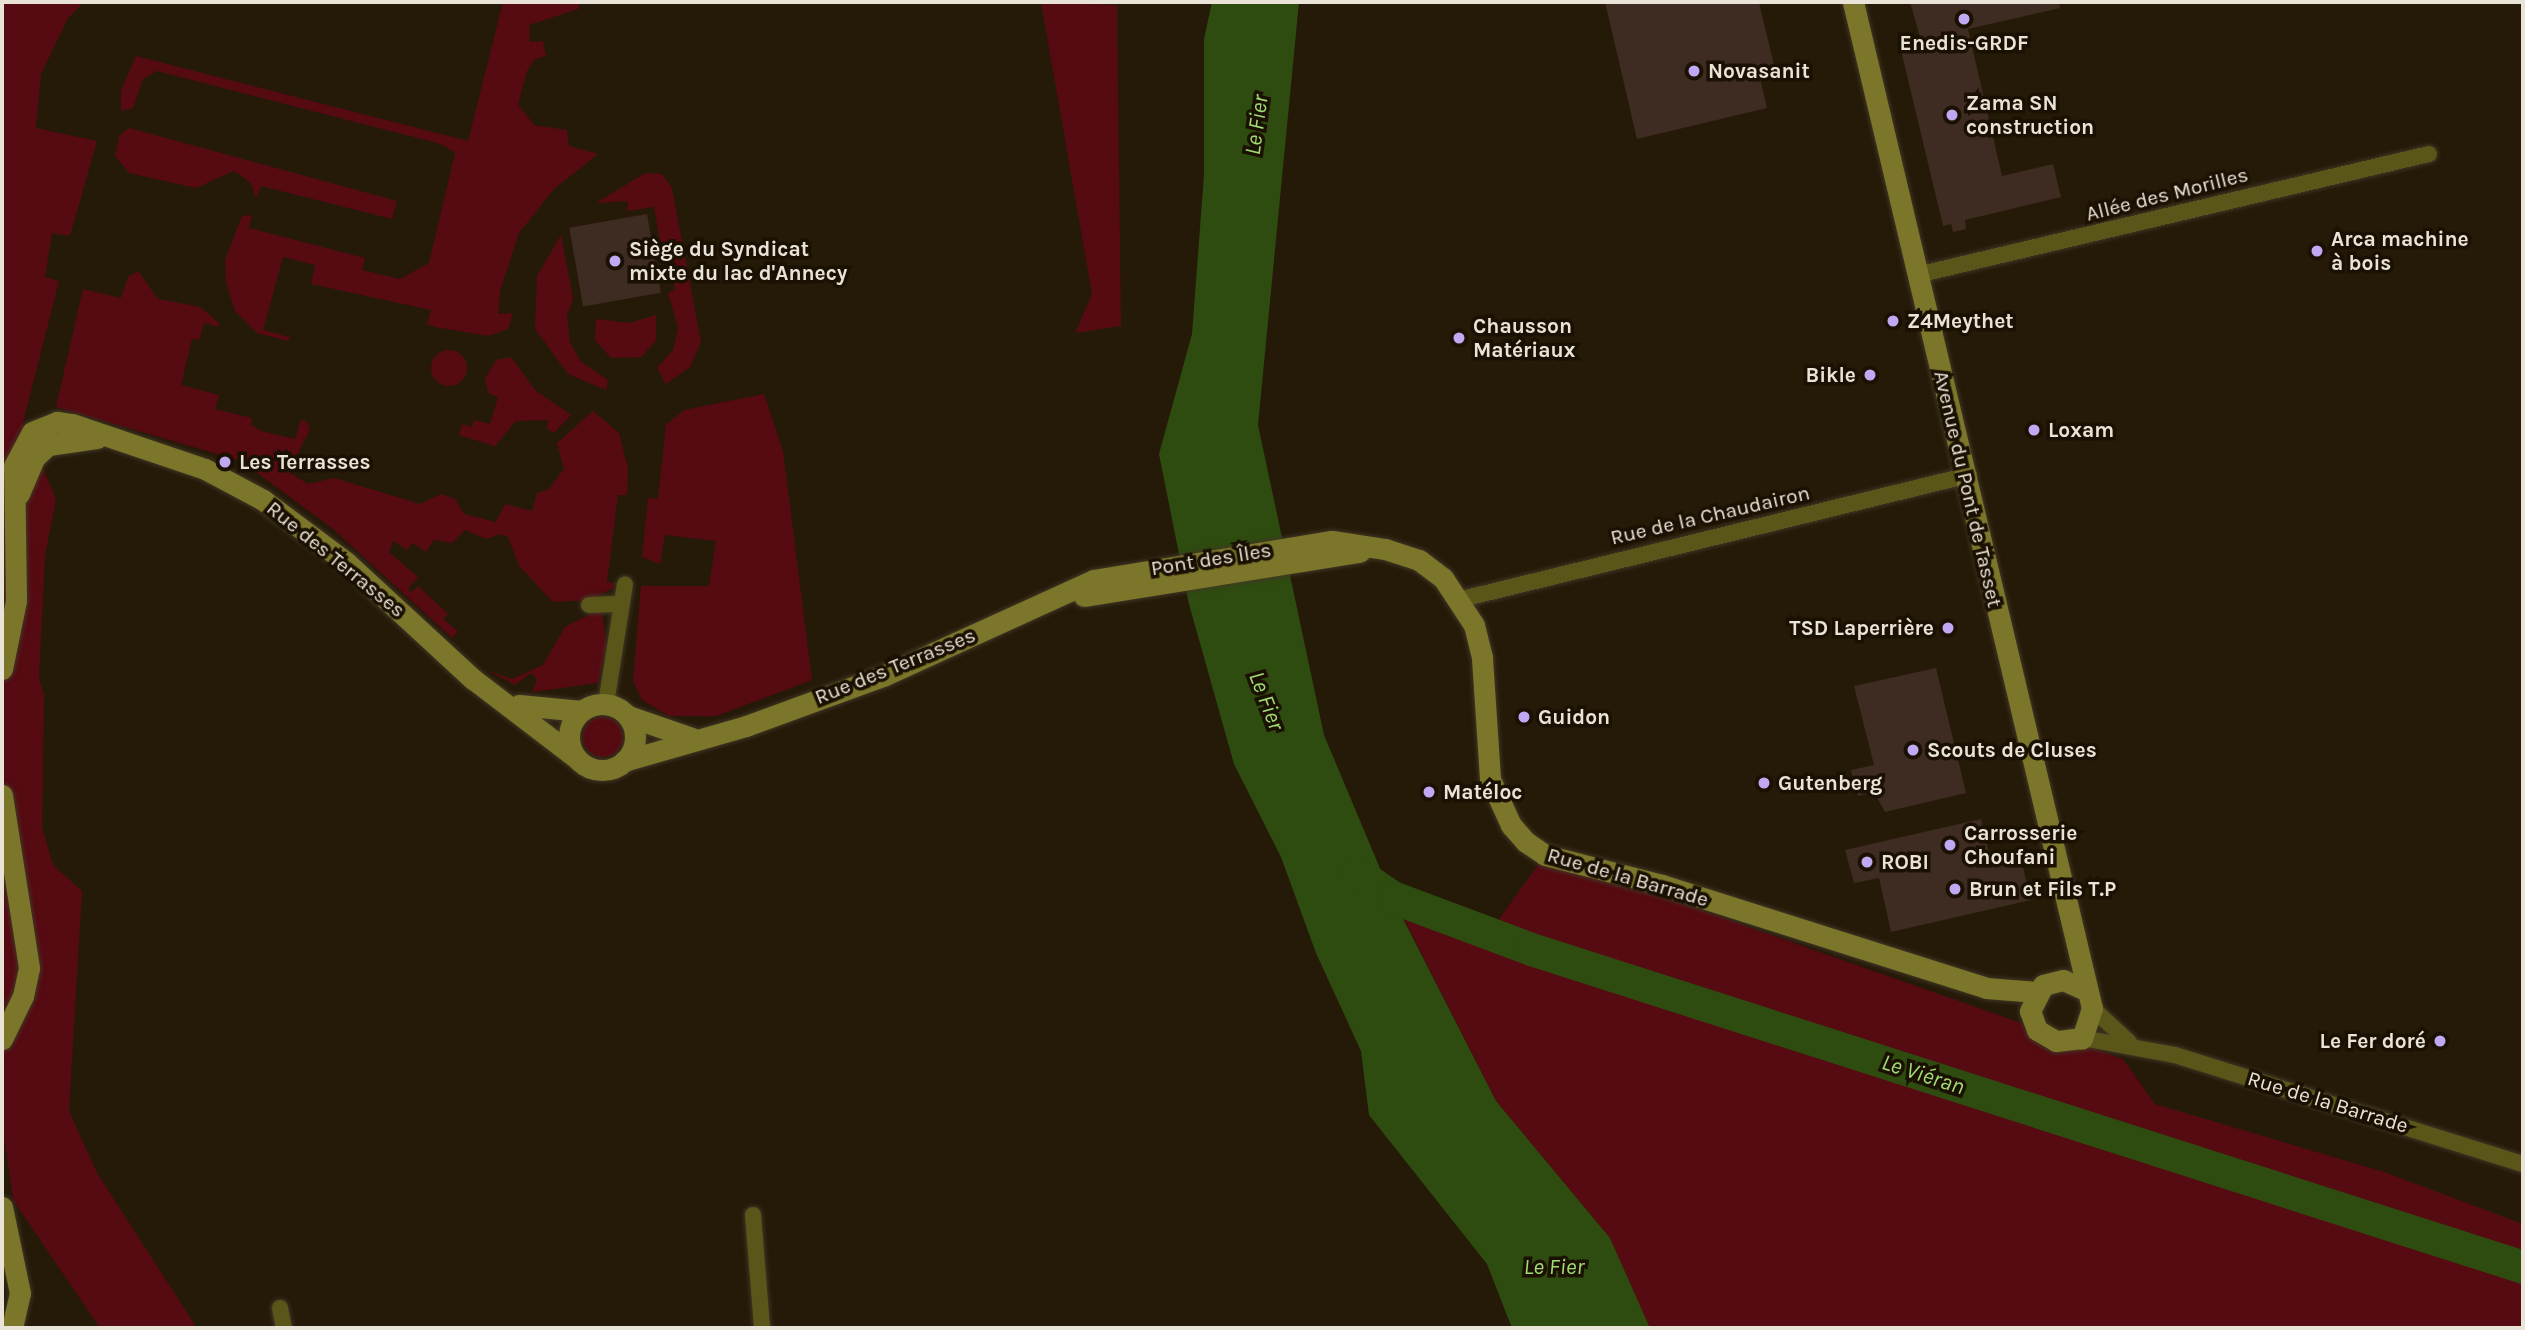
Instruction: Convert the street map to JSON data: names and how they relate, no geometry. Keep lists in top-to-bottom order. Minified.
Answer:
{"streets":{"street":["Allée des Morilles","Avenue du Pont de Tasset","Rue de la Chaudairon","Rue des Terrasses","Pont des Îles","Rue de la Barrade"]},"crossings":[["Allée des Morilles","Avenue du Pont de Tasset"],["Avenue du Pont de Tasset","Rue de la Chaudairon"],["Avenue du Pont de Tasset","Rue de la Barrade"],["Rue de la Chaudairon","Rue de la Barrade"],["Rue des Terrasses","Pont des Îles"],["Pont des Îles","Rue de la Barrade"]],"water":["Le Fier","Le Viéran"],"places":["Enedis-GRDF","Novasanit","Zama SN construction","Arca machine à bois","Siège du Syndicat mixte du lac d'Annecy","Z4Meythet","Chausson Matériaux","Bikle","Loxam","Les Terrasses","TSD Laperrière","Guidon","Scouts de Cluses","Gutenberg","Matéloc","Carrosserie Choufani","ROBI","Brun et Fils T.P","Le Fer doré"]}
